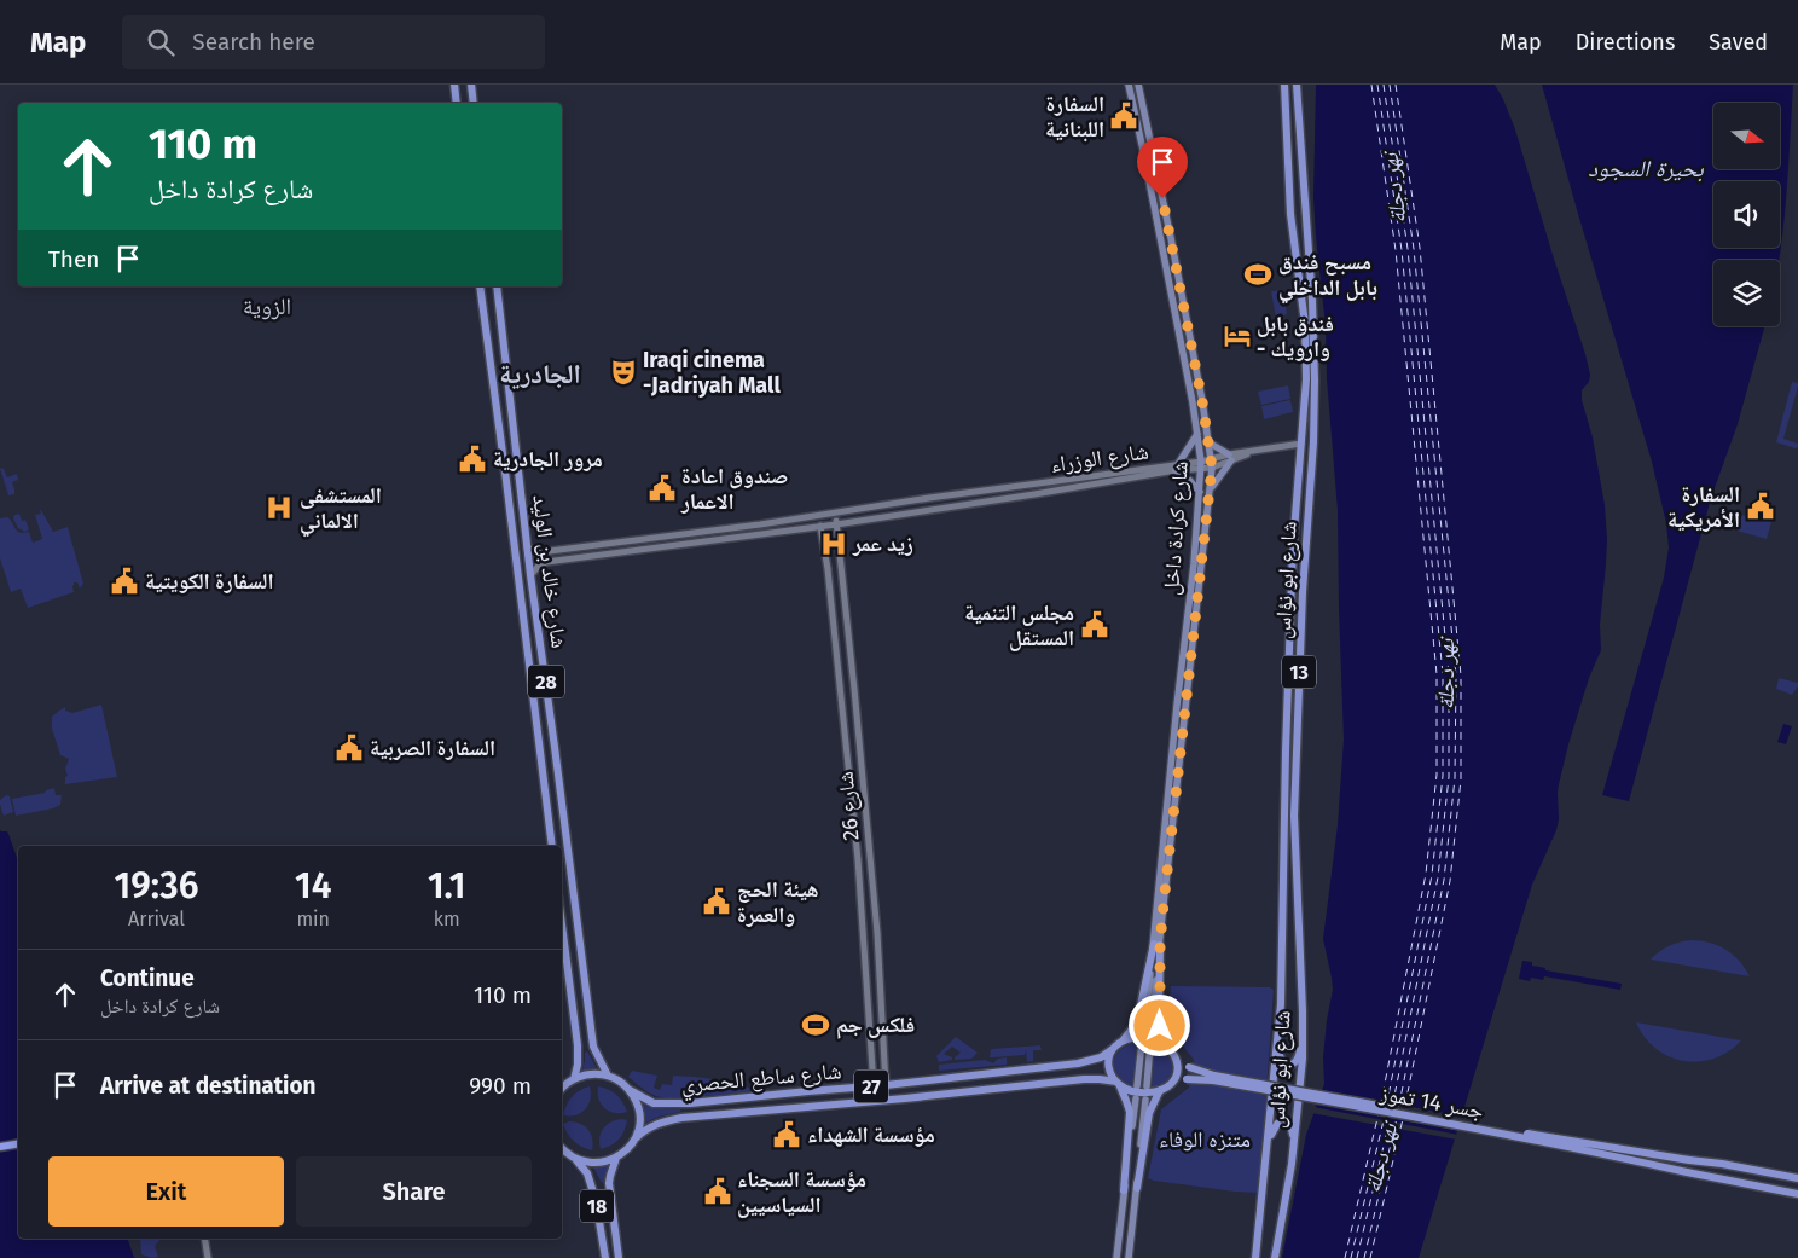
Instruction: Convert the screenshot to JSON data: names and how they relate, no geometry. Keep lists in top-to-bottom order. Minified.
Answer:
{"streets":{"main road":["شارع كرادة داخل","شارع خالد بن الوليد","شارع ابو نؤاس","13","28","شارع ساطع الحصري","27","جسر 14 تموز","18"],"street":["شارع الوزراء","شارع 26"]},"crossings":[["شارع الوزراء","شارع كرادة داخل"],["شارع الوزراء","شارع خالد بن الوليد"],["شارع الوزراء","شارع ابو نؤاس"],["شارع الوزراء","شارع 26"],["شارع خالد بن الوليد","شارع ساطع الحصري"],["شارع 26","شارع ساطع الحصري"],["شارع ساطع الحصري","جسر 14 تموز"],["شارع ساطع الحصري","18"]],"districts":["الزوية","الجادرية"],"water":["بحيرة السجود","نهر دجلة"],"parks":["متنزه الوفاء"],"places":{"public building":["السفارة اللبنانية","مرور الجادرية","صندوق اعادة الاعمار","السفارة الأمريكية","السفارة الكويتية","مجلس التنمية المستقل","السفارة الصربية","هيئة الحج والعمرة","مؤسسة الشهداء","مؤسسة السجناء السياسيين"],"sports":["مسبح فندق بابل الداخلي","فلكس جم"],"hotel":["فندق بابل - وارويك"],"theatre":["Iraqi cinema -Jadriyah Mall"],"hospital":["المستشفى الالماني","زيد عمر"]},"north":"right","page":{"header":"Map","search":"Search here","nav":["Map","Directions","Saved"],"turn":["110 m","شارع كرادة داخل"],"then":"Then","eta":["19:36","Arrival","14","min","1.1","km"],"list":[{"name":"Continue","note":"شارع كرادة داخل","value":"110 m"},{"name":"Arrive at destination","value":"990 m"}],"buttons":["Exit","Share"]}}
